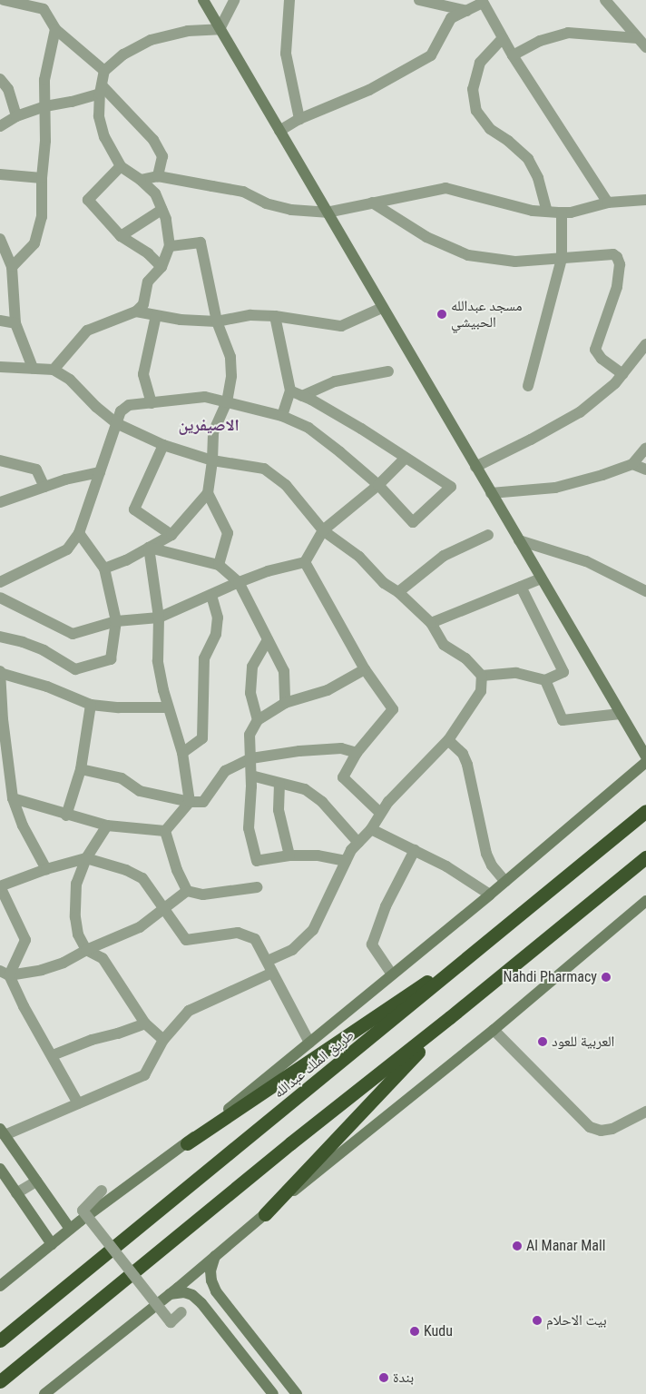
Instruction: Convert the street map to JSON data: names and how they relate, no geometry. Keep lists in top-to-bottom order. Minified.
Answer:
{"streets":{"highway":["طريق الملك عبدالله"]},"districts":["الاصيفرين"],"places":["مسجد عبدالله الحبيشي","Nahdi Pharmacy","العربية للعود","Al Manar Mall","بيت الاحلام","Kudu","بندة"]}
